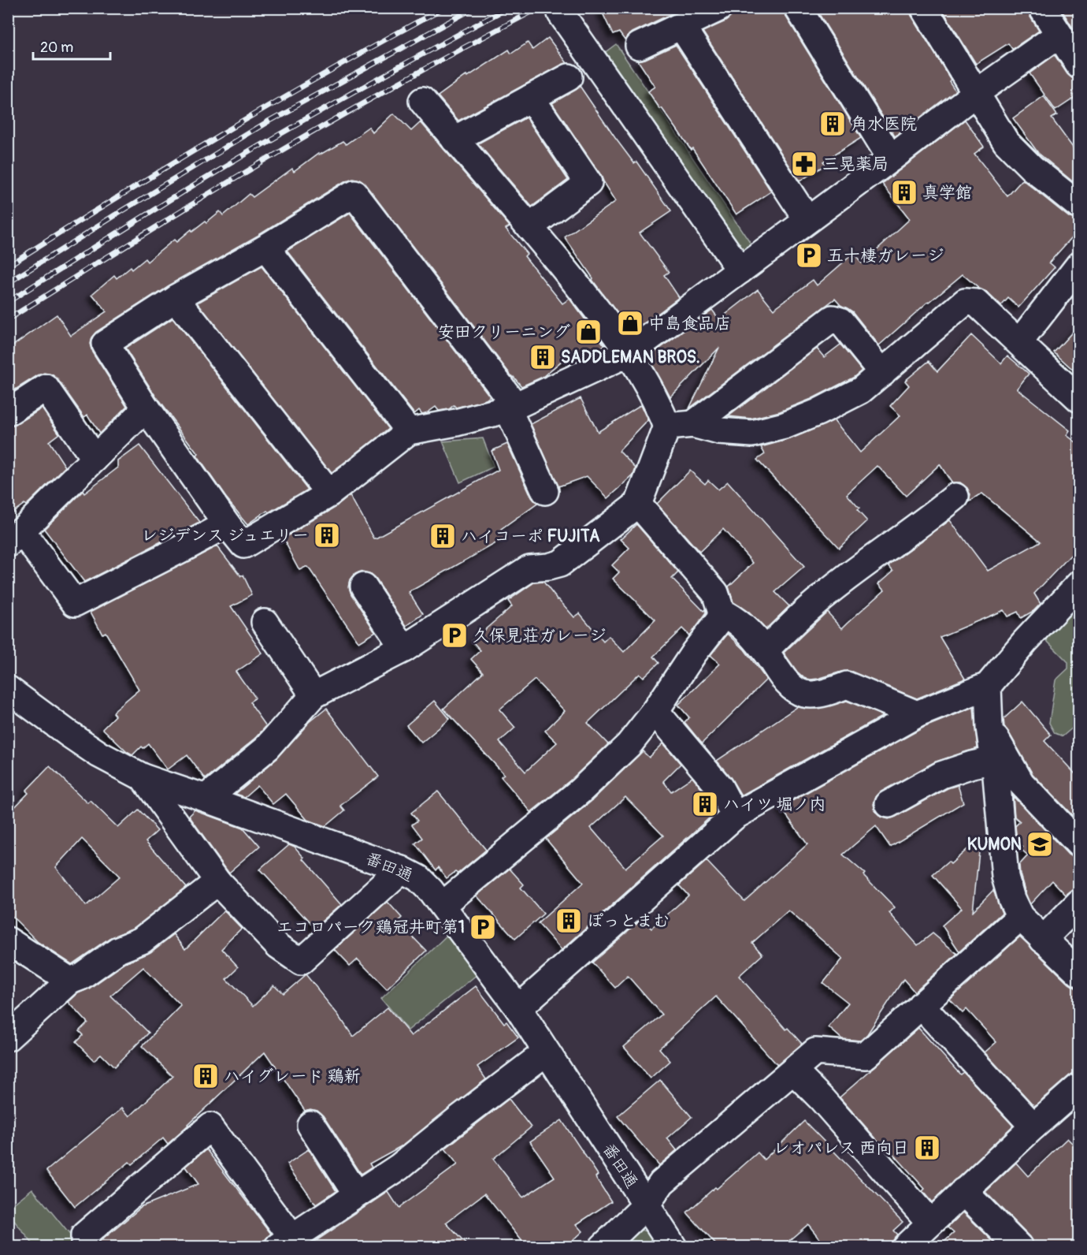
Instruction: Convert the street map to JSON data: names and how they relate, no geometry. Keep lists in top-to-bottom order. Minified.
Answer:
{"streets":{"street":["番田通"]},"places":{"building":["角水医院","真学館","SADDLEMAN BROS.","レジデンス ジュエリー","ハイコーポ FUJITA","ハイツ 堀ノ内","ぽっとまむ","ハイグレード 鶏新","レオパレス 西向日"],"pharmacy":["三晃薬局"],"parking":["五十棲ガレージ","久保見荘ガレージ","エコロパーク鶏冠井町第1"],"shop":["中島食品店","安田クリーニング"],"school or university":["KUMON"]},"scale_bar":"20 m"}
